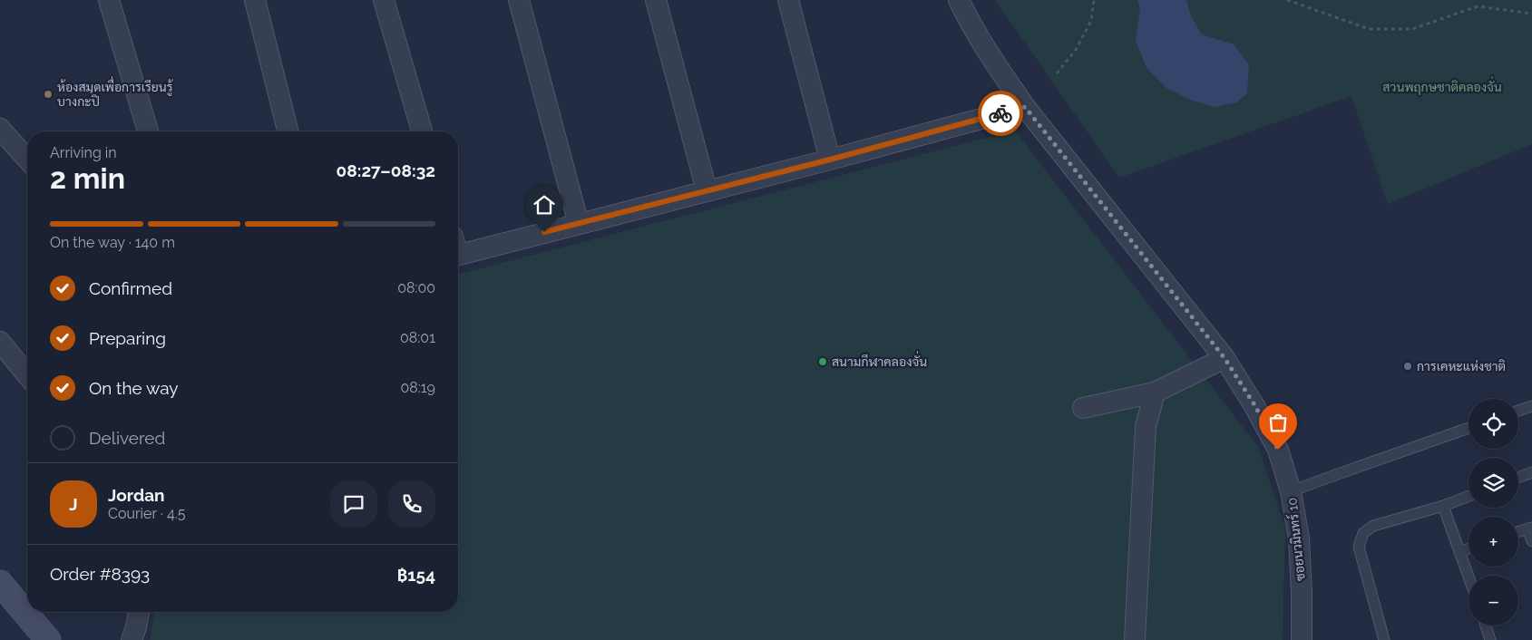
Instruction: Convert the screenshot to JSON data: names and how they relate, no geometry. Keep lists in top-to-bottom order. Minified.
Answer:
{"streets":{"street":["ซอยนวมินทร์ 10"]},"parks":["สวนพฤกษชาติคลองจั่น"],"places":["ห้องสมุดเพื่อการเรียนรู้ บางกะปิ","สนามกีฬาคลองจั่น","การเคหะแห่งชาติ"],"page":{"heading":["2 min","Arriving in","08:27–08:32"],"panel":["Jordan","Courier · 4.5","Order #8393","฿154"],"bar":"On the way · 140 m","list":[["Confirmed","08:00"],["Preparing","08:01"],["On the way","08:19"],"Delivered"],"map_buttons":["+","−"],"round":"J"}}
